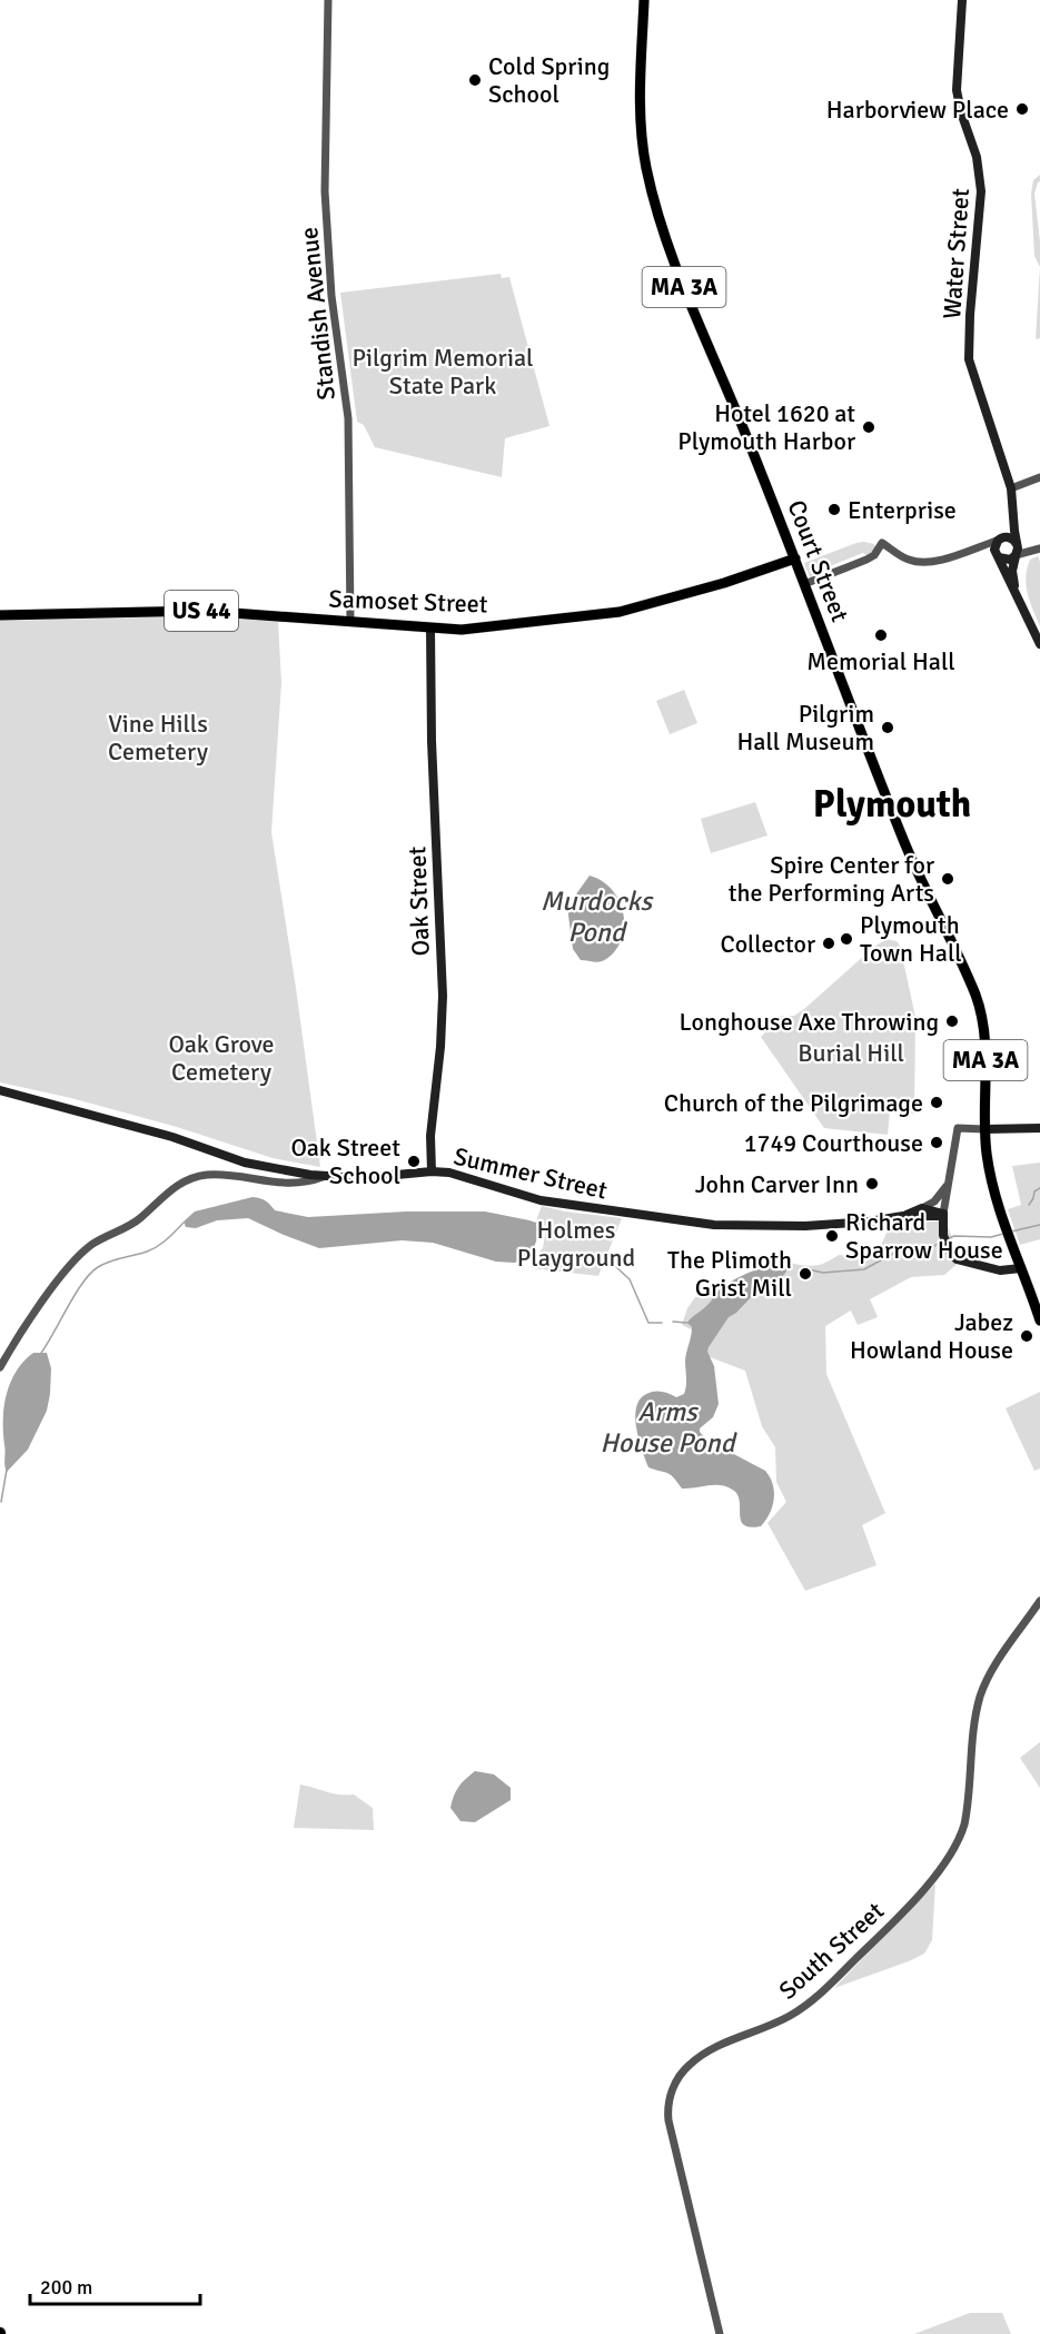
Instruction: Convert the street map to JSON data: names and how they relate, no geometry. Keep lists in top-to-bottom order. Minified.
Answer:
{"streets":{"main road":["Water Street","MA 3A","Court Street","Samoset Street","US 44","Oak Street","Summer Street"],"street":["Standish Avenue","South Street"]},"crossings":[["MA 3A","Court Street"],["Standish Avenue","Samoset Street"],["Court Street","Samoset Street"],["Samoset Street","Oak Street"],["Oak Street","Summer Street"]],"districts":["Plymouth"],"water":["Murdocks Pond","Arms House Pond"],"parks":["Pilgrim Memorial State Park","Vine Hills Cemetery","Oak Grove Cemetery","Burial Hill","Holmes Playground"],"places":["Cold Spring School","Harborview Place","Hotel 1620 at Plymouth Harbor","Enterprise","Memorial Hall","Pilgrim Hall Museum","Spire Center for the Performing Arts","Plymouth Town Hall","Collector","Longhouse Axe Throwing","Church of the Pilgrimage","1749 Courthouse","Oak Street School","John Carver Inn","Richard Sparrow House","The Plimoth Grist Mill","Jabez Howland House"],"scale_bar":"200 m"}
